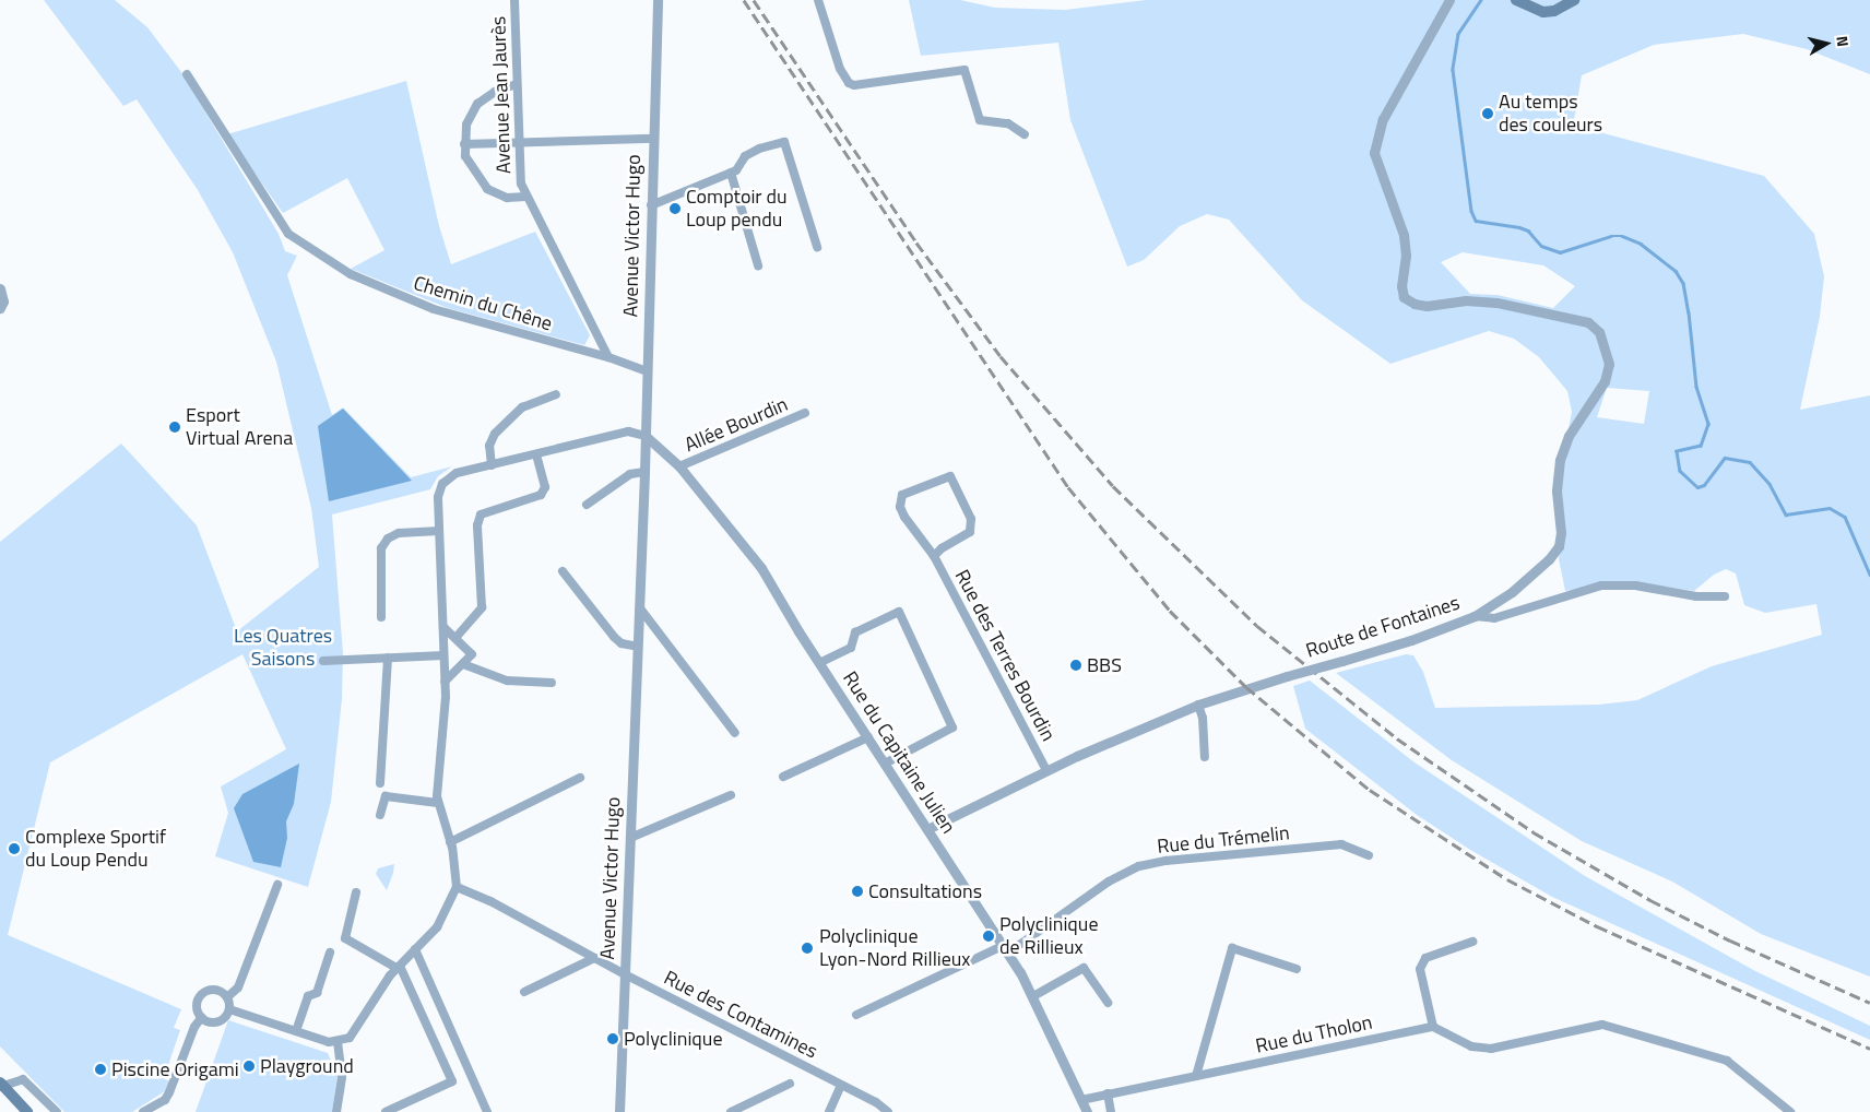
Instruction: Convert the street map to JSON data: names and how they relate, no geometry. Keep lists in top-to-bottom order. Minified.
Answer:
{"streets":{"street":["Avenue Jean Jaurès","Avenue Victor Hugo","Chemin du Chêne","Allée Bourdin","Route de Fontaines","Rue des Terres Bourdin","Rue du Capitaine Julien","Rue du Trémelin","Rue des Contamines","Rue du Tholon"]},"crossings":[["Avenue Jean Jaurès","Chemin du Chêne"],["Avenue Victor Hugo","Rue du Capitaine Julien"],["Avenue Victor Hugo","Rue des Contamines"],["Allée Bourdin","Rue du Capitaine Julien"],["Route de Fontaines","Rue des Terres Bourdin"],["Route de Fontaines","Rue du Capitaine Julien"],["Rue du Capitaine Julien","Rue du Trémelin"],["Rue du Capitaine Julien","Rue du Tholon"]],"parks":["Les Quatres Saisons"],"places":["Au temps des couleurs","Comptoir du Loup pendu","Esport Virtual Arena","BBS","Complexe Sportif du Loup Pendu","Consultations","Polyclinique de Rillieux","Polyclinique Lyon-Nord Rillieux","Polyclinique","Playground","Piscine Origami"],"north":"right"}
